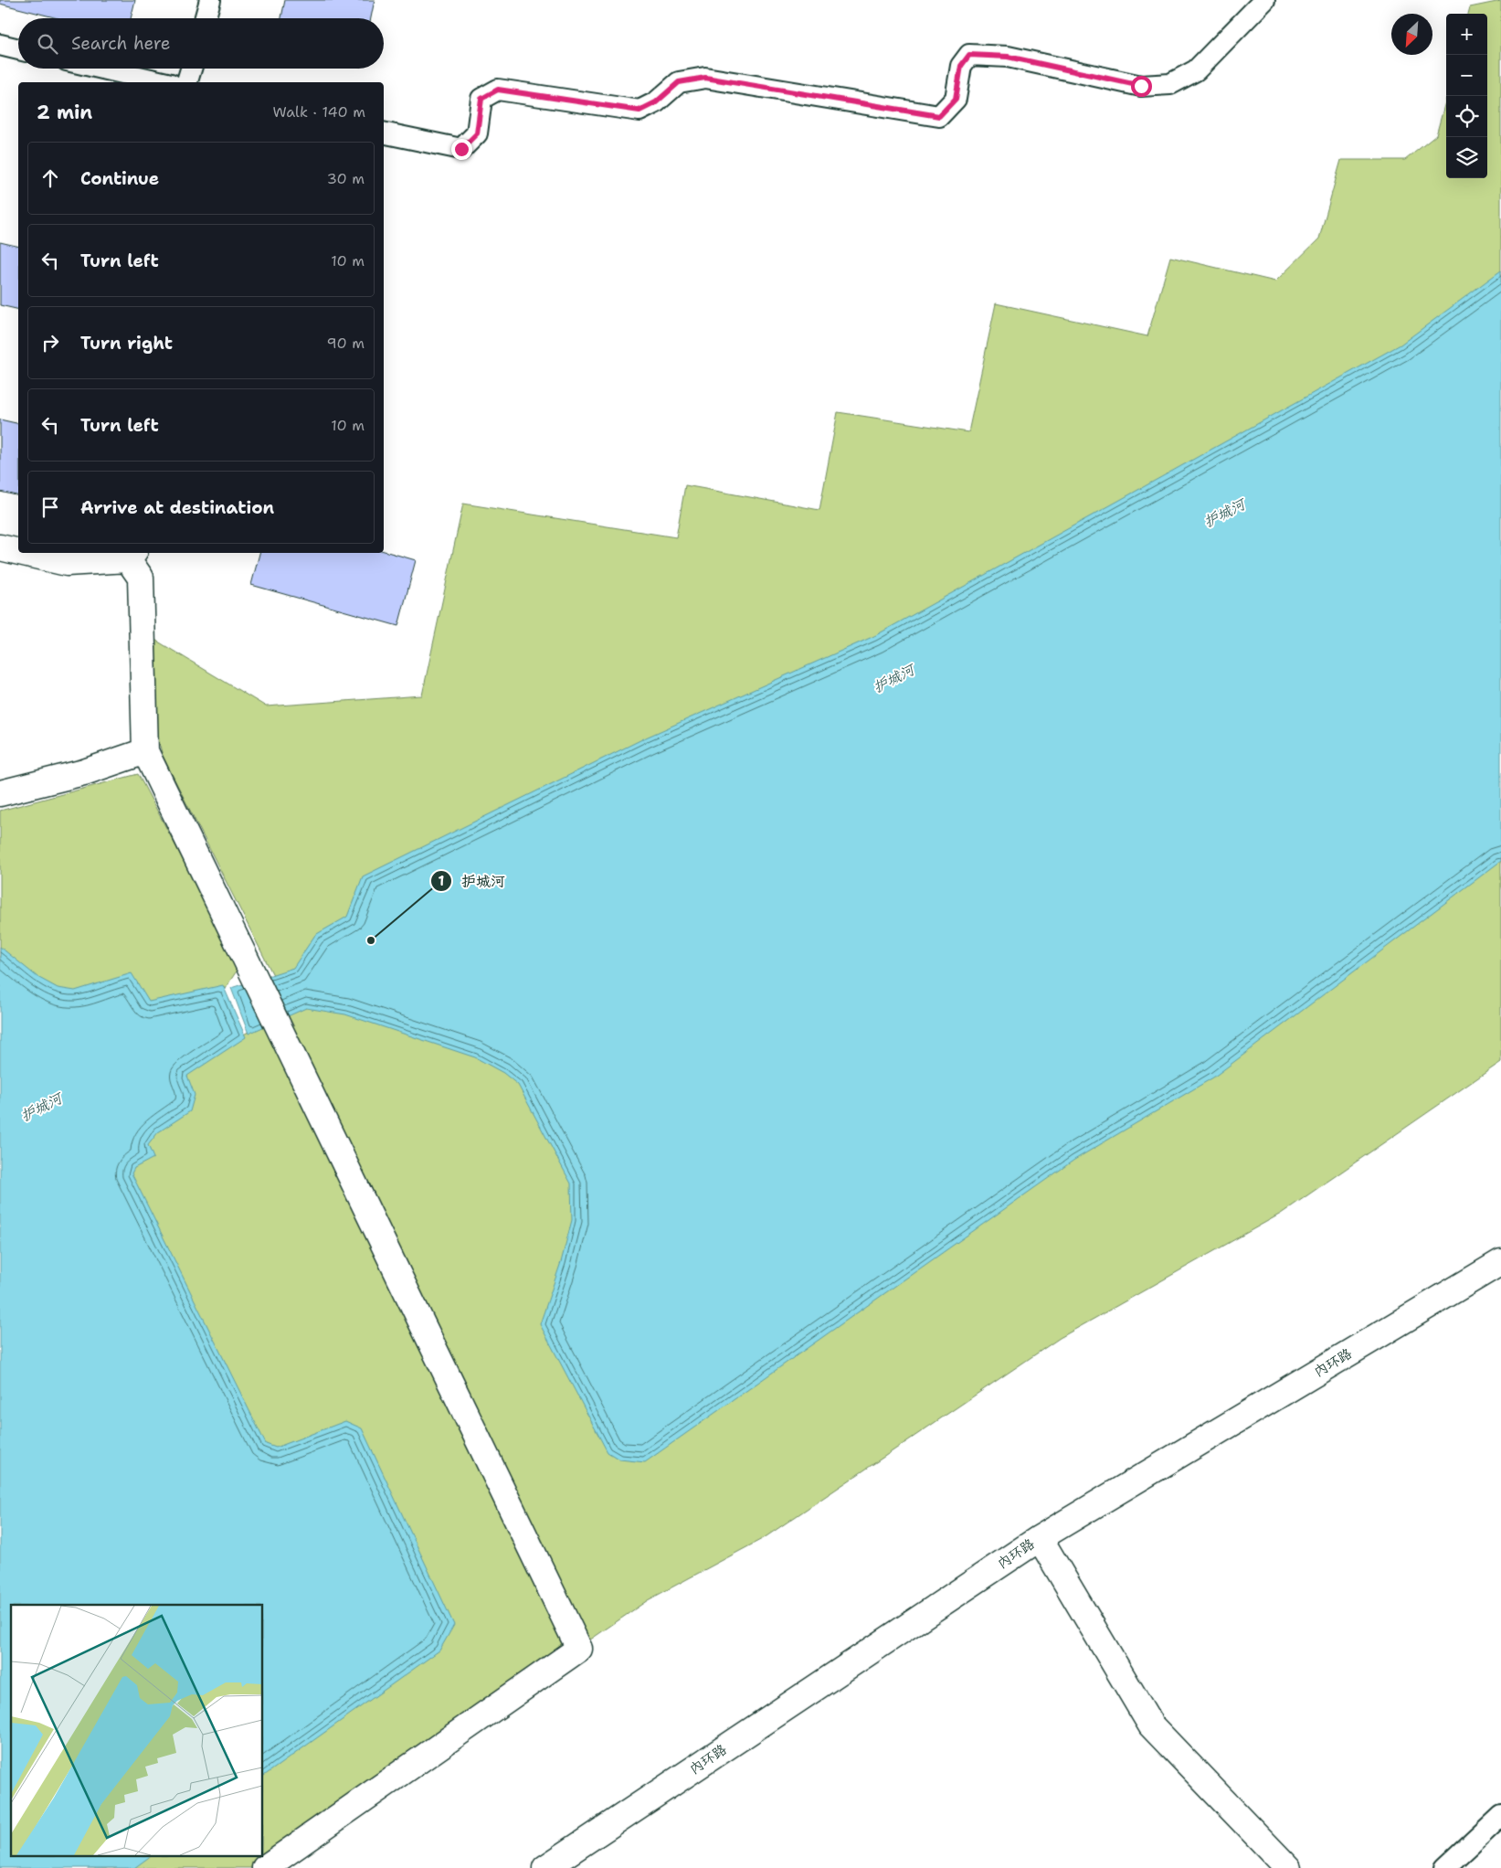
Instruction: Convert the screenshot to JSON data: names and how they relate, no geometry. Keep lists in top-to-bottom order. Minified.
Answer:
{"streets":{"street":["内环路"]},"water":["护城河"],"places":["护城河"],"north":"bottom left","page":{"map_buttons":["+","−"],"search":"Search here","heading":["2 min","Walk · 140 m"],"list":[["Continue","30 m"],["Turn left","10 m"],["Turn right","90 m"],["Turn left","10 m"],"Arrive at destination"]}}
